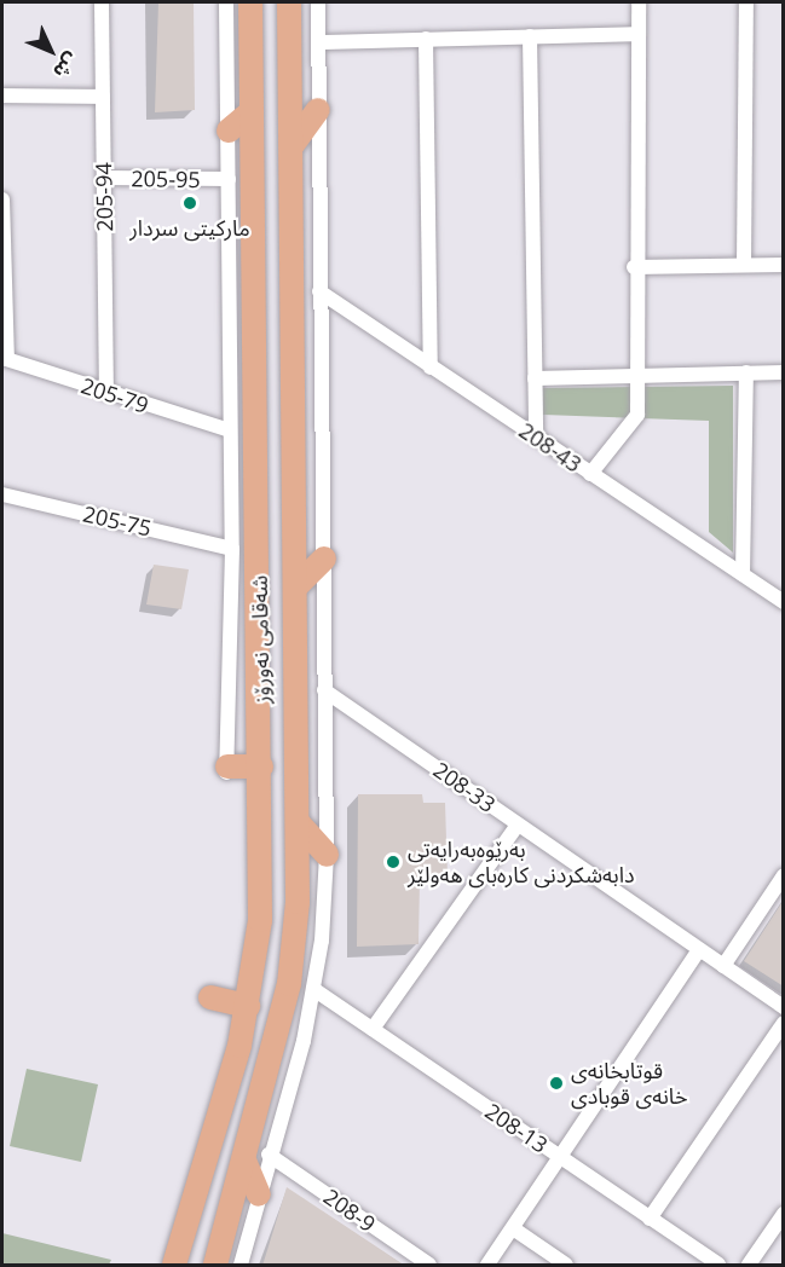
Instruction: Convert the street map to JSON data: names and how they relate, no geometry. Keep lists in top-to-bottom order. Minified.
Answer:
{"streets":{"main road":["شەقامی نەورۆز"],"street":["205-95","205-94","205-79","208-43","205-75","208-33","208-13","208-9"]},"crossings":[["205-95","205-94"],["205-94","205-79"]],"places":["ماركيتى سردار","بەرێوەبەرایەتی دابەشکردنی کارەبای هەولێر","قوتابخانەی خانەی قوبادی"],"north":"bottom right"}
